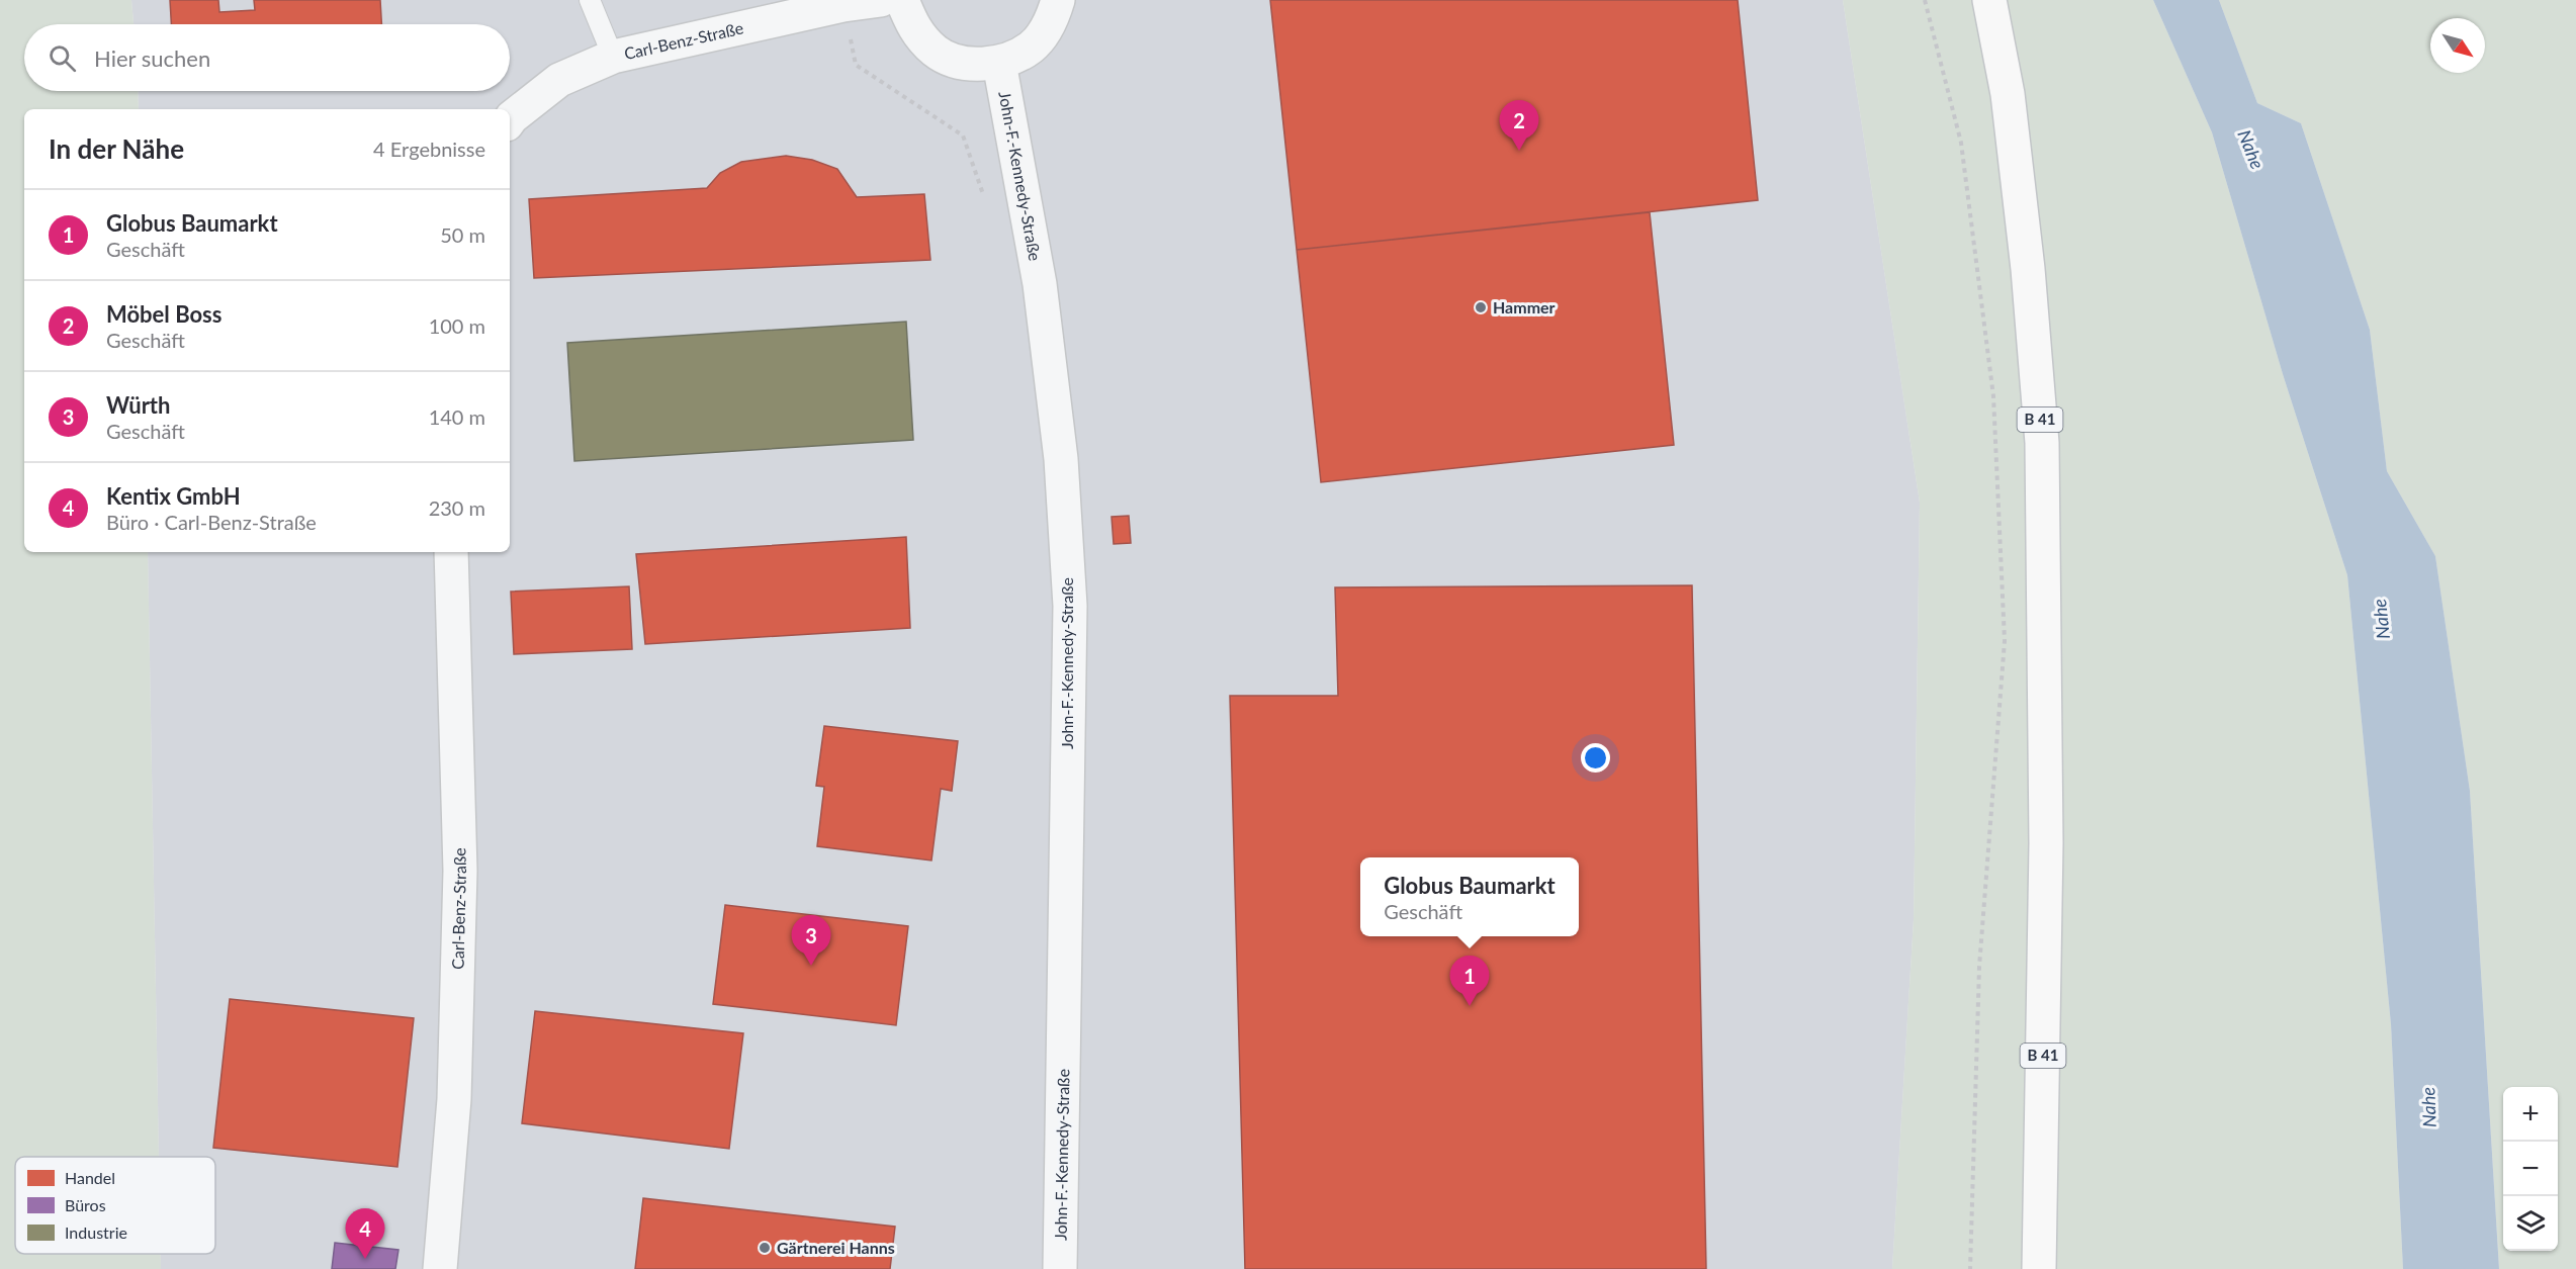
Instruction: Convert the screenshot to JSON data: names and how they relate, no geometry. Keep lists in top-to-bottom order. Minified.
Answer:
{"streets":{"main road":["B 41"],"street":["Carl-Benz-Straße","John-F.-Kennedy-Straße"]},"water":["Nahe"],"places":["Hammer","Gärtnerei Hanns"],"legend":["Handel","Büros","Industrie"],"north":"bottom right","page":{"search":"Hier suchen","pins":["2","3","1","4"],"heading":["In der Nähe","4 Ergebnisse"],"list":[{"mark":"1","name":"Globus Baumarkt","note":"Geschäft","value":"50 m"},{"mark":"2","name":"Möbel Boss","note":"Geschäft","value":"100 m"},{"mark":"3","name":"Würth","note":"Geschäft","value":"140 m"},{"mark":"4","name":"Kentix GmbH","note":"Büro · Carl-Benz-Straße","value":"230 m"}],"popup":["Globus Baumarkt","Geschäft"],"map_buttons":["+","−"]}}
